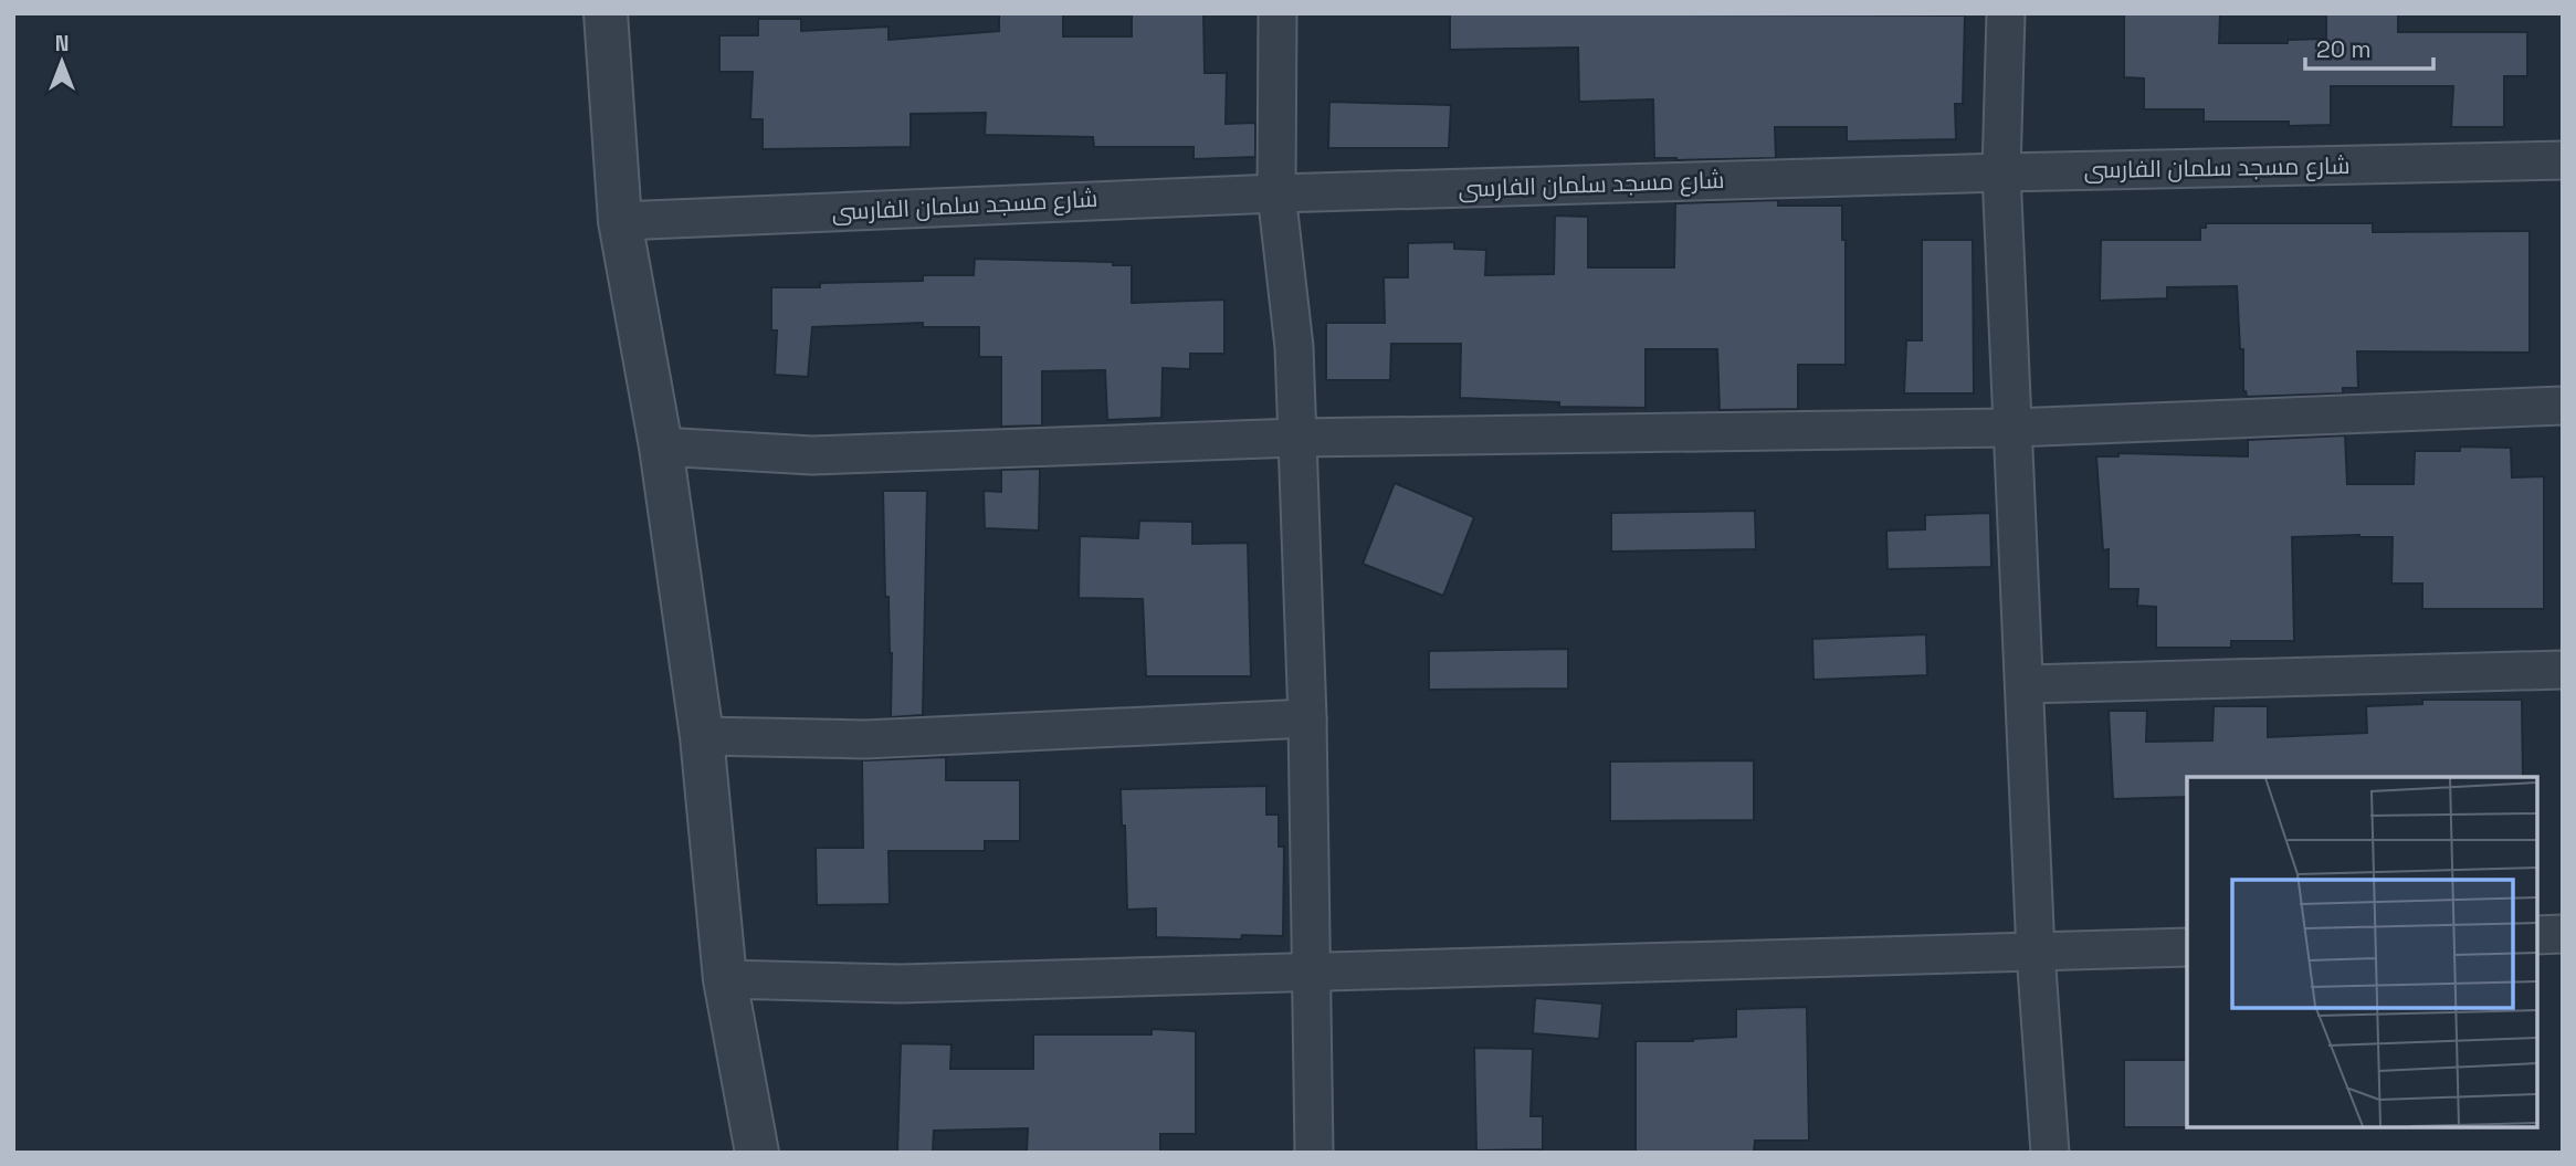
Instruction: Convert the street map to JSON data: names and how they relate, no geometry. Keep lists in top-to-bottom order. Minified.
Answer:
{"streets":{"street":["شارع مسجد سلمان الفارسى"]},"scale_bar":"20 m","north":"top"}
